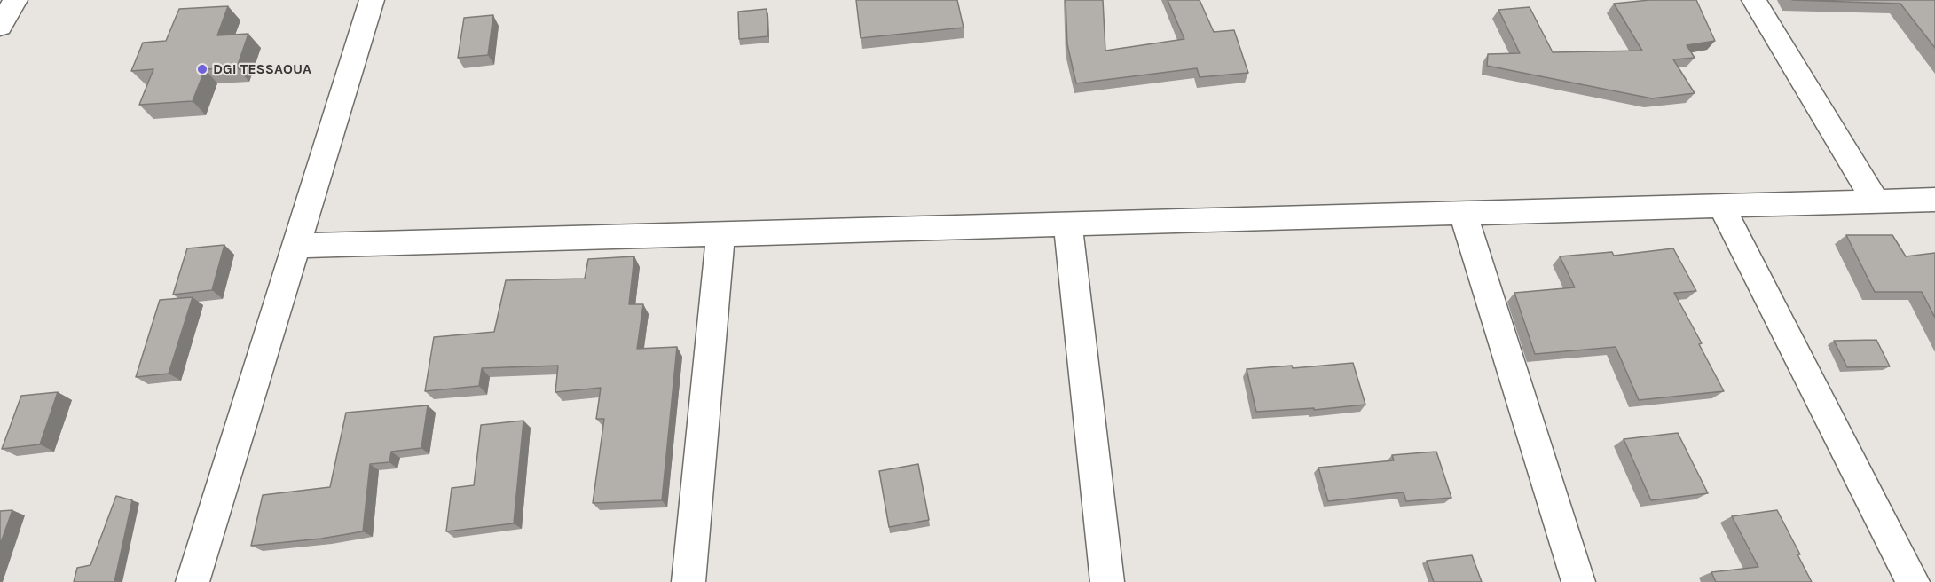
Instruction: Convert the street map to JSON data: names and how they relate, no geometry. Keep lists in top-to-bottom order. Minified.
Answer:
{"places":["DGI TESSAOUA"]}
